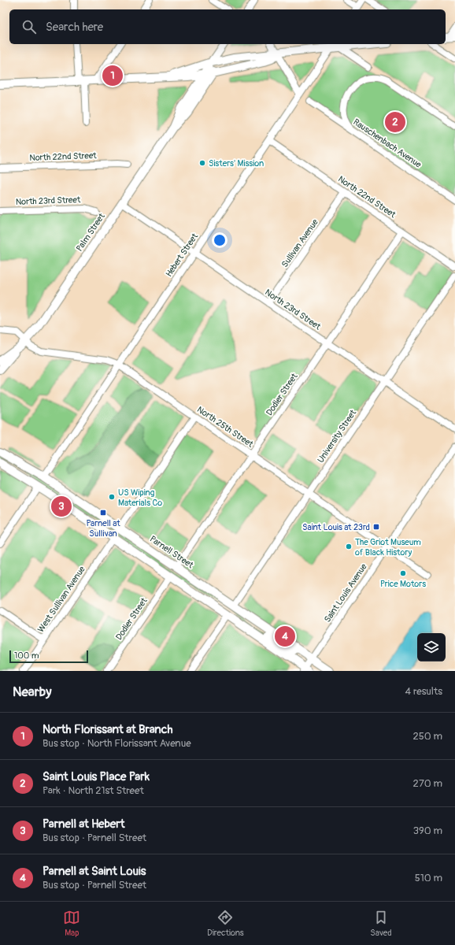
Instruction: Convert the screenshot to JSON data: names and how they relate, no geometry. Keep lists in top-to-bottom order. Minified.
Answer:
{"streets":{"main road":["Palm Street","Parnell Street"],"street":["Rauschenbach Avenue","North 22nd Street","North 23rd Street","Sullivan Avenue","Hebert Street","Dodier Street","North 25th Street","University Street","Saint Louis Avenue","West Sullivan Avenue"]},"crossings":[["North 22nd Street","Sullivan Avenue"],["North 22nd Street","Hebert Street"],["North 22nd Street","Dodier Street"],["North 23rd Street","Palm Street"],["North 23rd Street","Sullivan Avenue"],["North 23rd Street","Hebert Street"],["North 23rd Street","Dodier Street"],["North 23rd Street","University Street"],["Palm Street","North 25th Street"],["Hebert Street","North 25th Street"],["Hebert Street","Parnell Street"],["Dodier Street","North 25th Street"],["Dodier Street","Parnell Street"],["North 25th Street","University Street"],["North 25th Street","Saint Louis Avenue"],["University Street","Parnell Street"],["Parnell Street","Saint Louis Avenue"]],"places":{"other":["Sisters' Mission","US Wiping Materials Co","The Griot Museum of Black History","Price Motors"],"transit":["Parnell at Sullivan","Saint Louis at 23rd"]},"scale_bar":"100 m","page":{"search":"Search here","pins":["1","2","3","4"],"scale":"100 m","heading":["Nearby","4 results"],"list":[{"mark":"1","name":"North Florissant at Branch","note":"Bus stop · North Florissant Avenue","value":"250 m"},{"mark":"2","name":"Saint Louis Place Park","note":"Park · North 21st Street","value":"270 m"},{"mark":"3","name":"Parnell at Hebert","note":"Bus stop · Parnell Street","value":"390 m"},{"mark":"4","name":"Parnell at Saint Louis","note":"Bus stop · Parnell Street","value":"510 m"}],"nav":["Map","Directions","Saved"]}}
